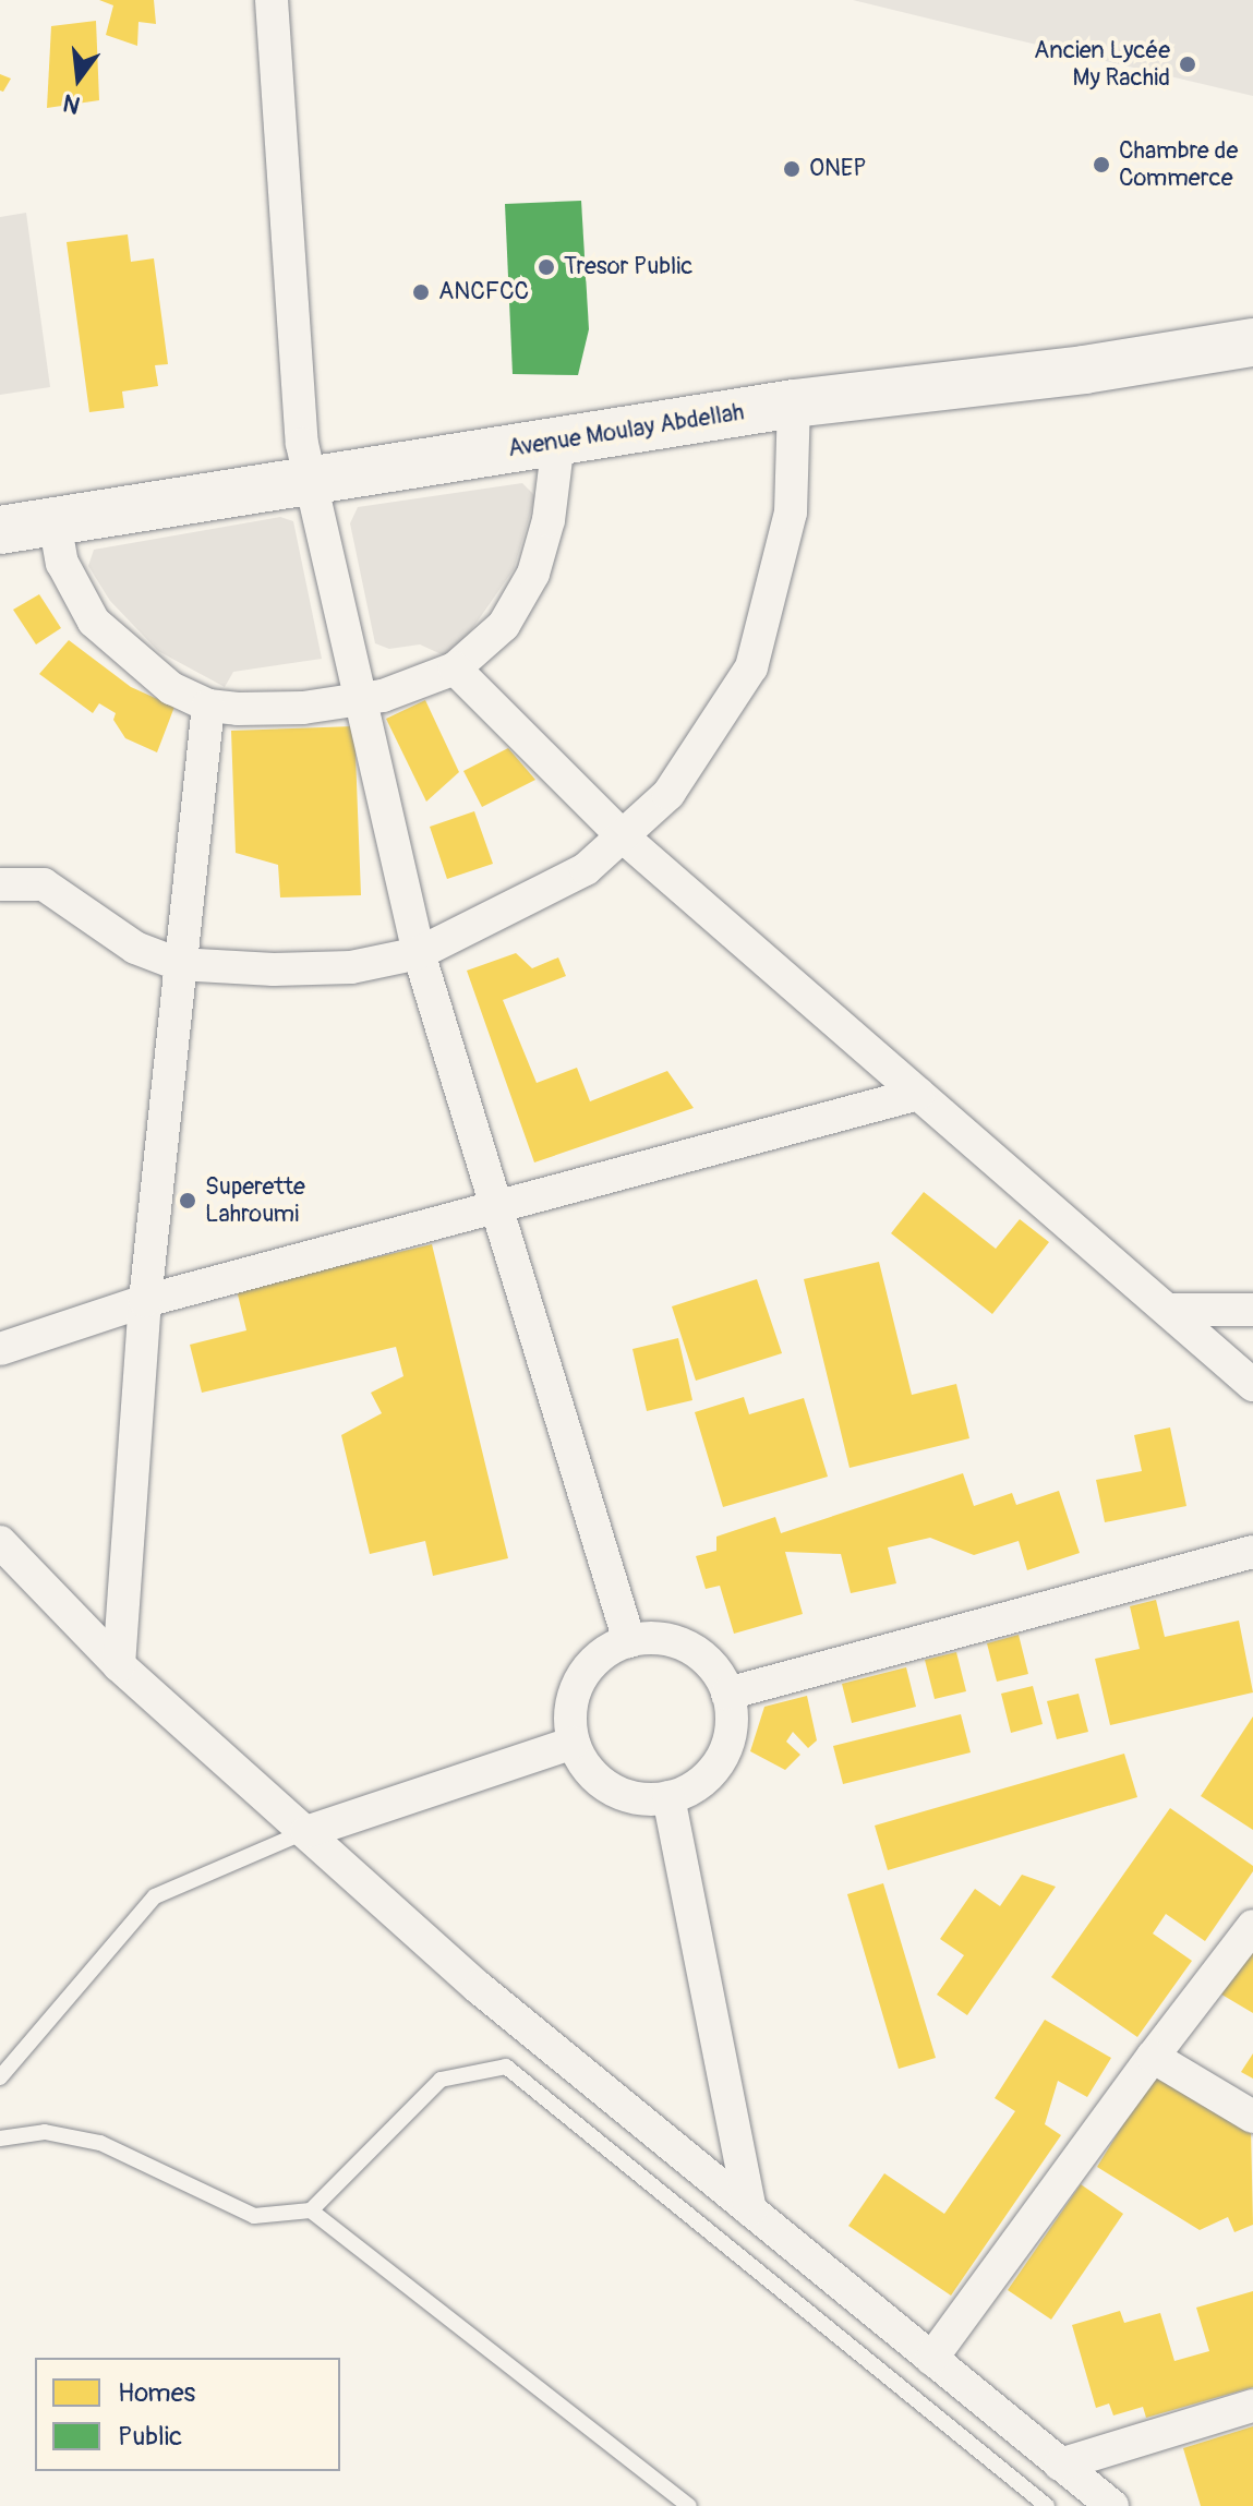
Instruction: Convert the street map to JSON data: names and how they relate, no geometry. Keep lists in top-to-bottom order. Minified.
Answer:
{"streets":{"main road":["Avenue Moulay Abdellah"]},"places":["Ancien Lycée My Rachid","Chambre de Commerce","ONEP","Tresor Public","ANCFCC","Superette Lahroumi"],"legend":["Homes","Public"],"north":"bottom"}
